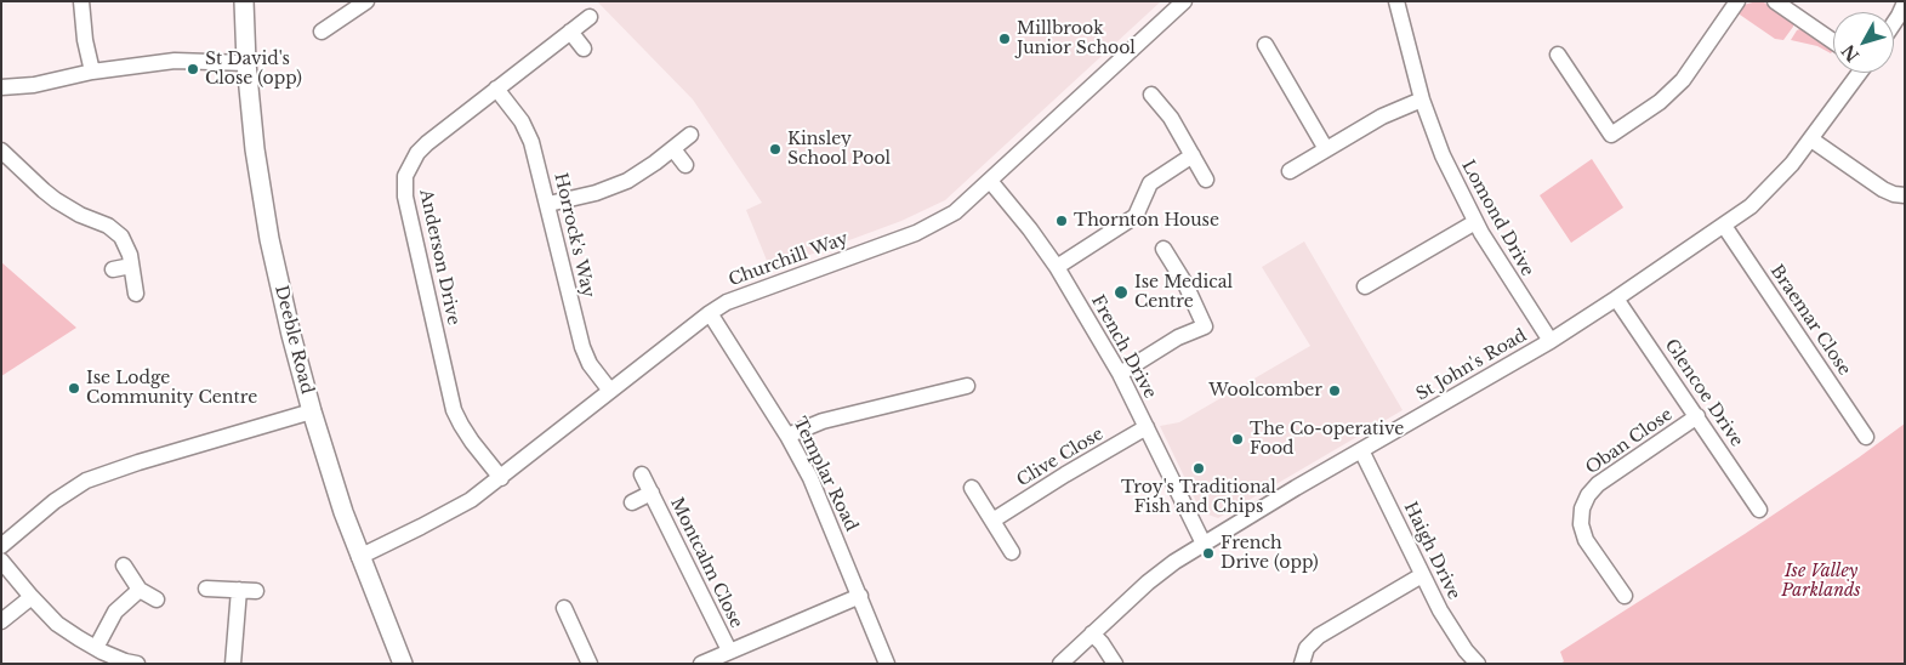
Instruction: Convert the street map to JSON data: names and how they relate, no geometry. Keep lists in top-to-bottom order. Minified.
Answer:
{"streets":{"street":["Lomond Drive","Horrock's Way","Anderson Drive","Churchill Way","Braemar Close","Deeble Road","French Drive","St John's Road","Glencoe Drive","Oban Close","Clive Close","Templar Road","Haigh Drive","Montcalm Close"]},"crossings":[["Lomond Drive","St John's Road"],["Horrock's Way","Anderson Drive"],["Horrock's Way","Churchill Way"],["Anderson Drive","Churchill Way"],["Churchill Way","Deeble Road"],["Churchill Way","French Drive"],["Churchill Way","Templar Road"],["Braemar Close","St John's Road"],["French Drive","St John's Road"],["French Drive","Clive Close"],["St John's Road","Glencoe Drive"],["St John's Road","Haigh Drive"],["Glencoe Drive","Oban Close"]],"parks":["Ise Valley Parklands"],"places":["Millbrook Junior School","St David's Close (opp)","Kinsley School Pool","Thornton House","Ise Medical Centre","Ise Lodge Community Centre","Woolcomber","The Co-operative Food","Troy's Traditional Fish and Chips","French Drive (opp)"],"north":"bottom left"}
